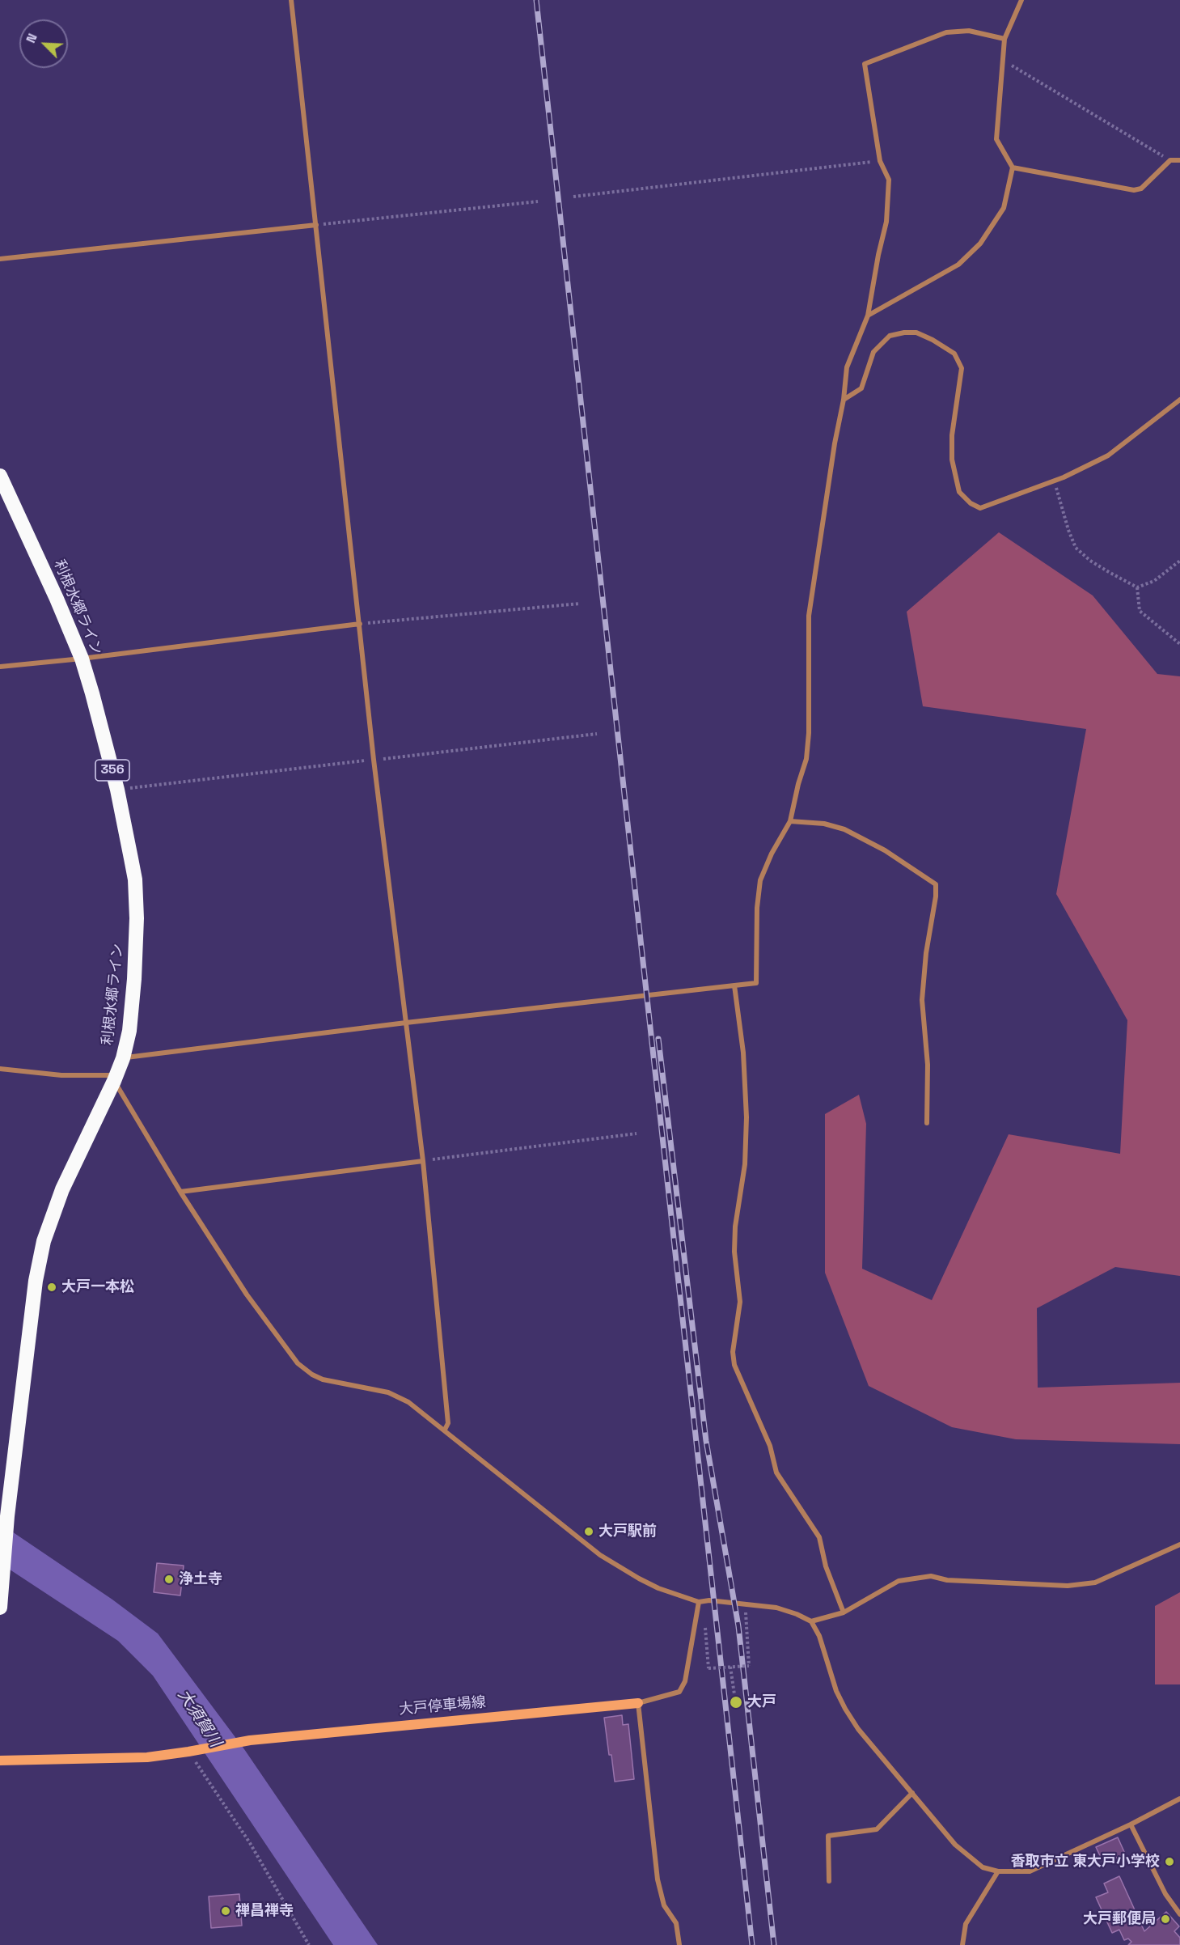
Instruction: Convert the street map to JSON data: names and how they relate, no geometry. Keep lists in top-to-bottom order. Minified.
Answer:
{"streets":{"highway":["利根水郷ライン","356"],"main road":["大戸停車場線"]},"water":["大須賀川"],"places":["大戸一本松","大戸駅前","浄土寺","大戸","香取市立 東大戸小学校","禅昌禅寺","大戸郵便局"],"north":"top left"}
